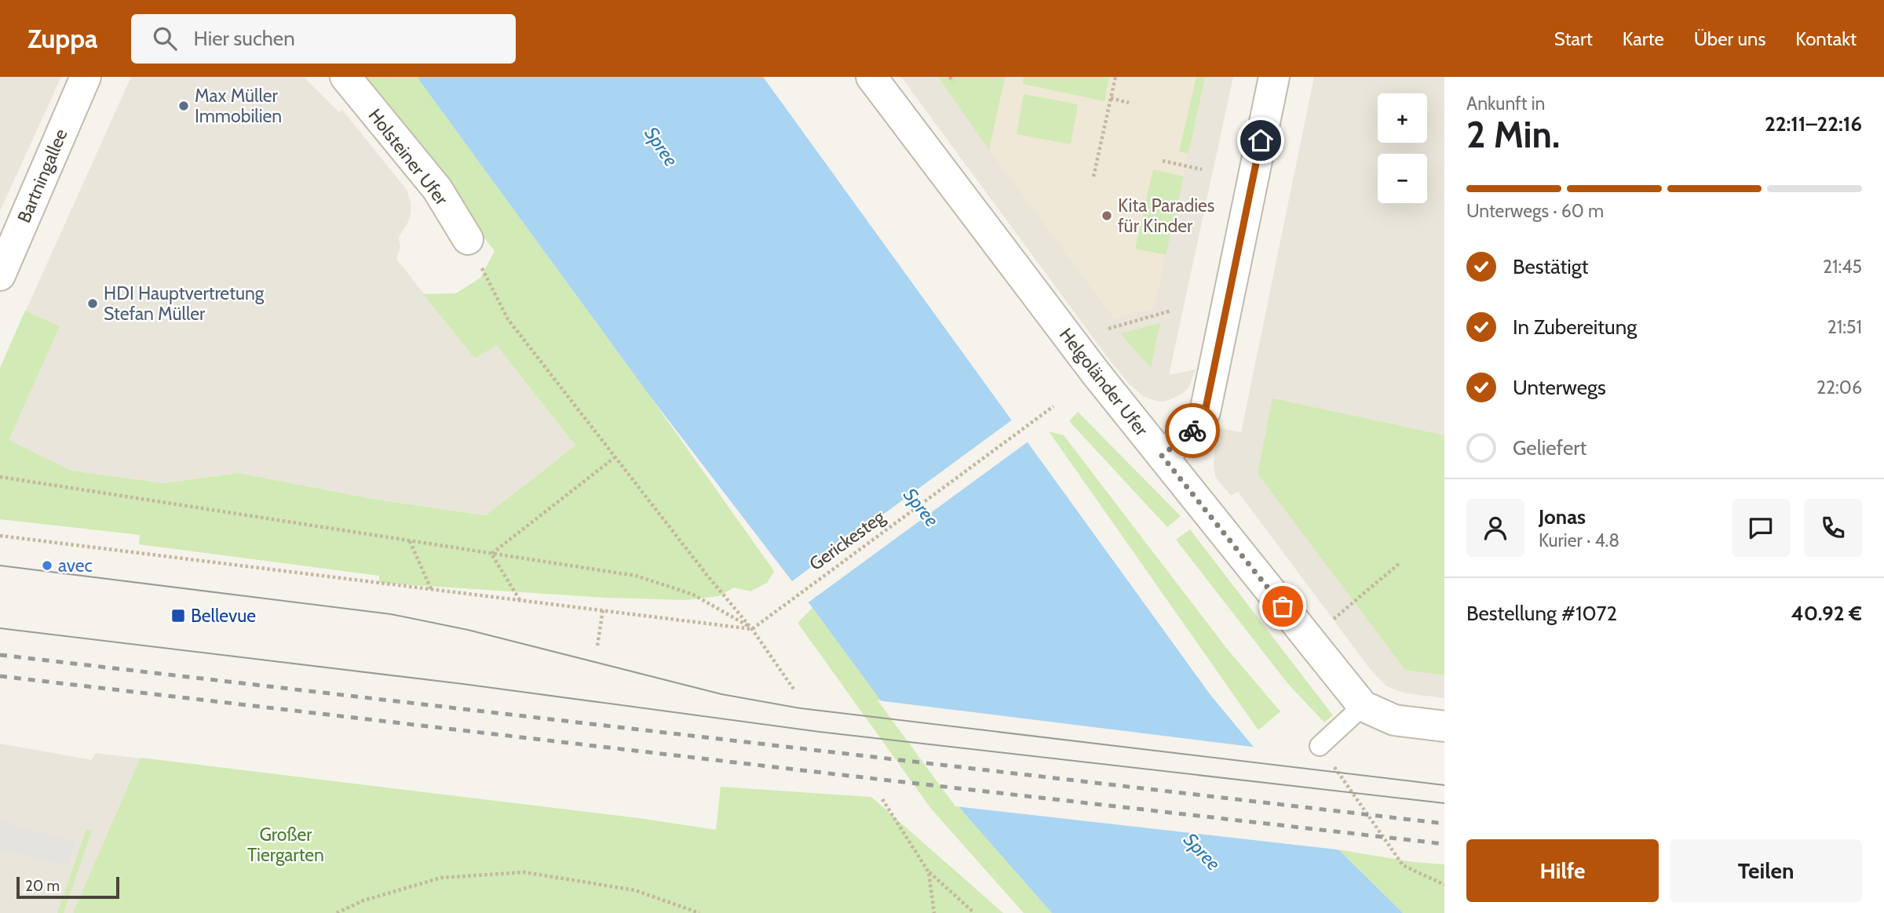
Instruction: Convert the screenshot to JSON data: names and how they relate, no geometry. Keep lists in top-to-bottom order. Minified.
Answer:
{"streets":{"street":["Holsteiner Ufer","Bartningallee","Helgoländer Ufer"],"path":["Gerickesteg"]},"water":["Spree"],"parks":["Großer Tiergarten"],"places":{"other":["Max Müller Immobilien","Kita Paradies für Kinder","HDI Hauptvertretung Stefan Müller","avec"],"transit":["Bellevue"]},"scale_bar":"20 m","page":{"header":"Zuppa","search":"Hier suchen","nav":["Start","Karte","Über uns","Kontakt"],"heading":["2 Min.","Ankunft in","22:11–22:16"],"panel":["Jonas","Kurier · 4.8","Bestellung #1072","40.92 €"],"map_buttons":["+","−"],"bar":"Unterwegs · 60 m","list":[["Bestätigt","21:45"],["In Zubereitung","21:51"],["Unterwegs","22:06"],"Geliefert"],"buttons":["Hilfe","Teilen"],"scale":"20 m"}}
